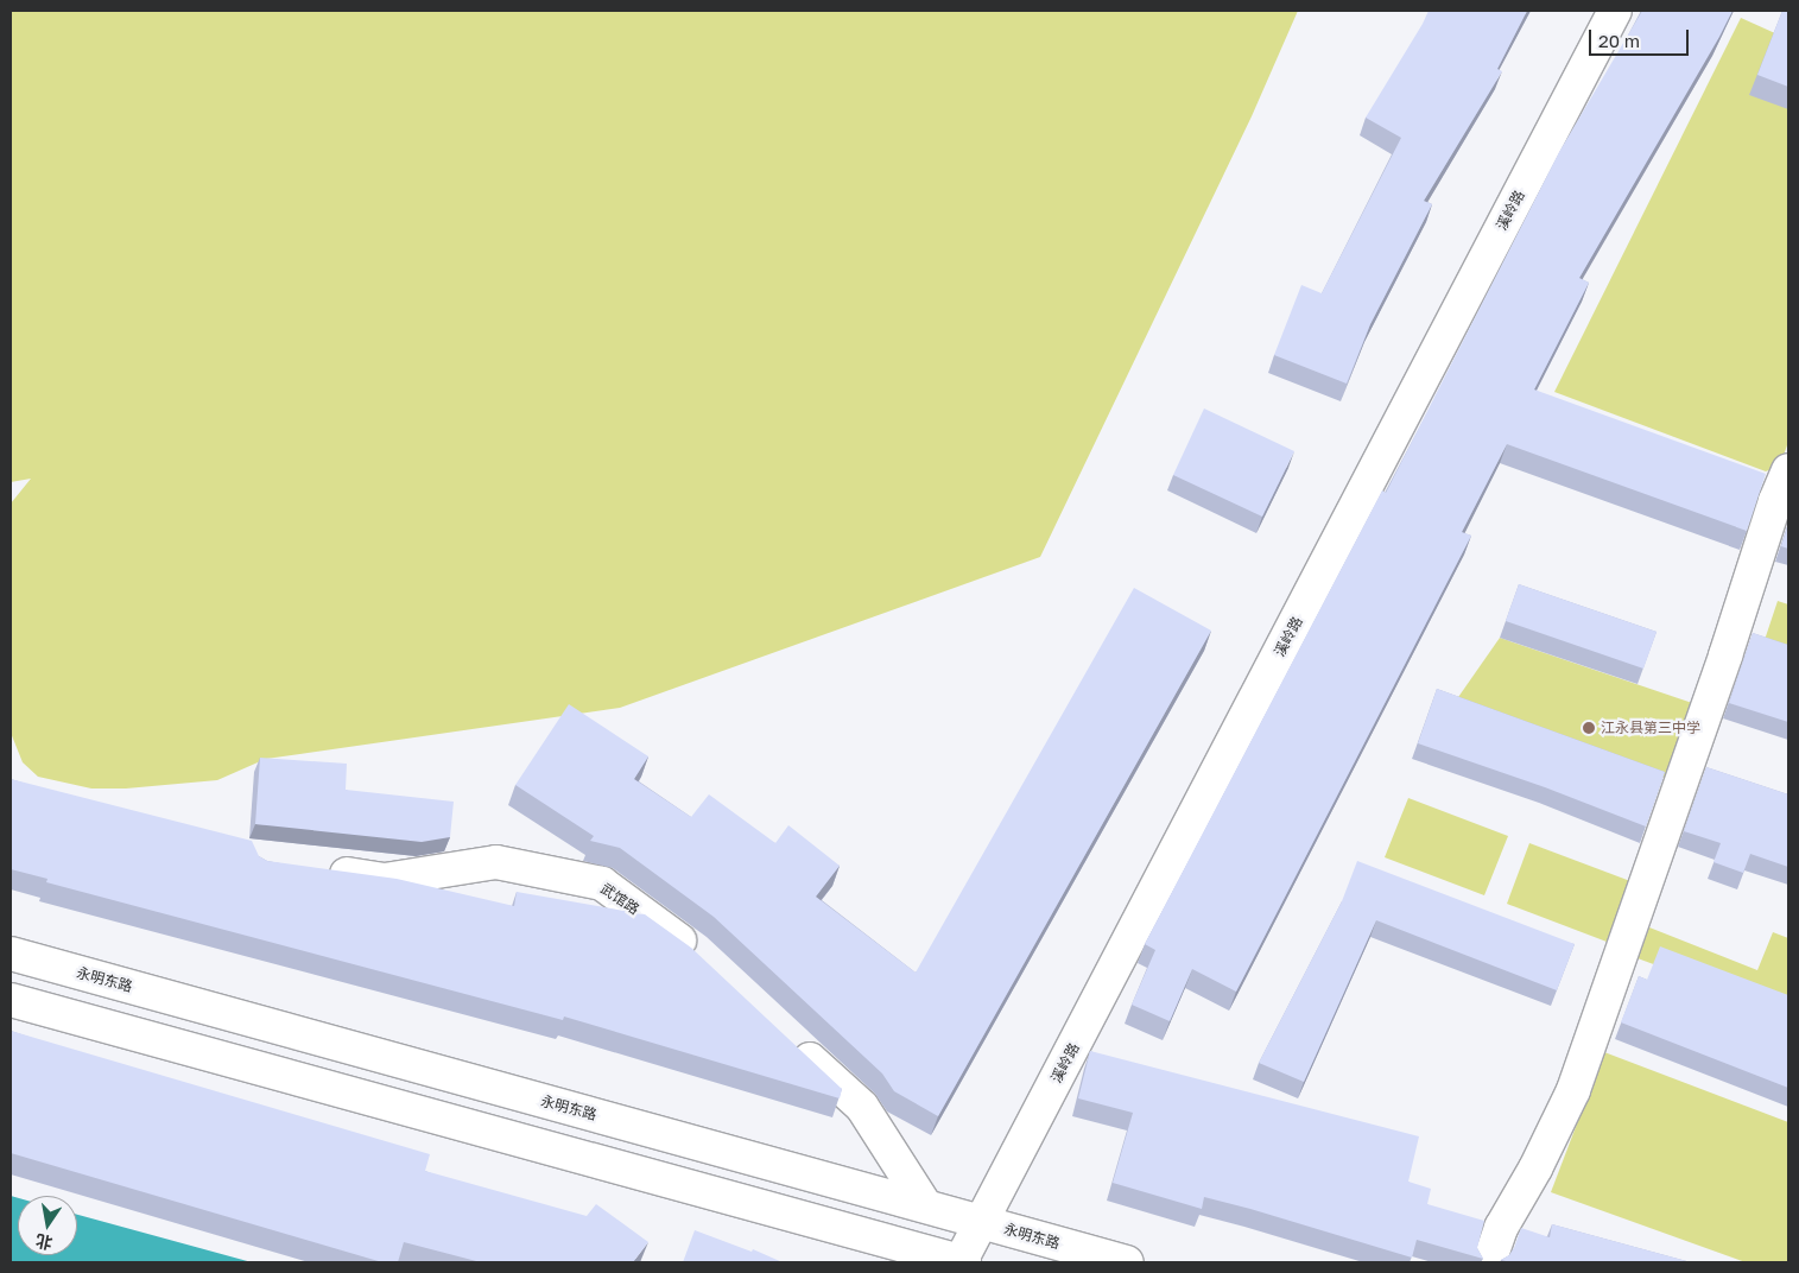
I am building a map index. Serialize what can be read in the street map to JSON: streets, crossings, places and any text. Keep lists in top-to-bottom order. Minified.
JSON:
{"streets":{"street":["溪岭路","武馆路","永明东路"]},"crossings":[["溪岭路","永明东路"]],"places":["江永县第三中学"],"scale_bar":"20 m","north":"bottom"}
